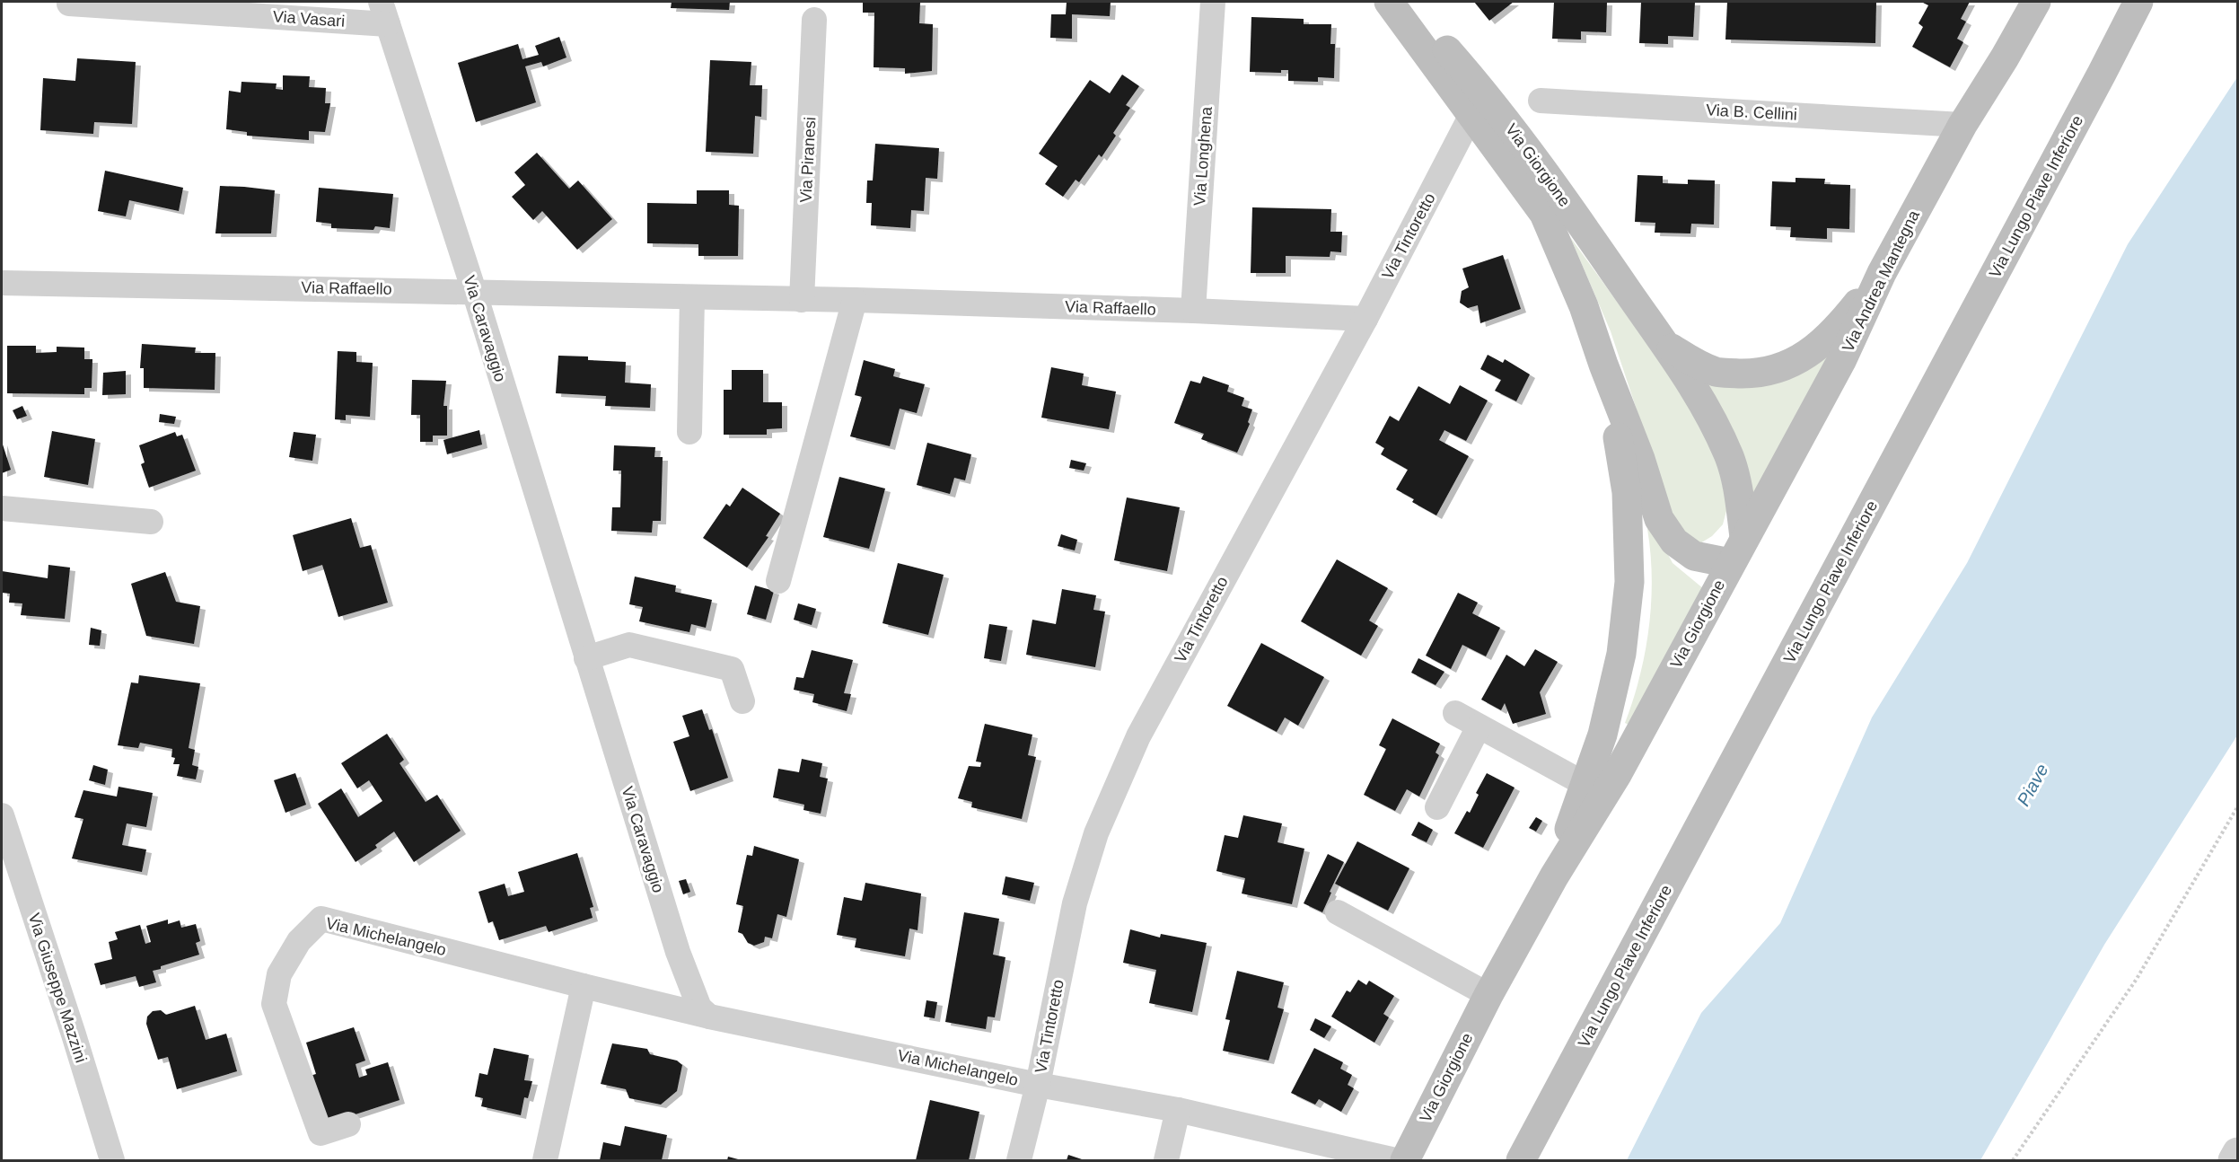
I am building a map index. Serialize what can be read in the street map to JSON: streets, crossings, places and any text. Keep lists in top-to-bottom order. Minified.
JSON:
{"streets":{"main road":["Via Giorgione","Via Lungo Piave Inferiore","Via Andrea Mantegna"],"street":["Via Vasari","Via B. Cellini","Via Longhena","Via Piranesi","Via Tintoretto","Via Raffaello","Via Caravaggio","Via Michelangelo","Via Giuseppe Mazzini"]},"crossings":[["Via Vasari","Via Caravaggio"],["Via B. Cellini","Via Andrea Mantegna"],["Via Longhena","Via Raffaello"],["Via Piranesi","Via Raffaello"],["Via Giorgione","Via Tintoretto"],["Via Giorgione","Via Andrea Mantegna"],["Via Tintoretto","Via Raffaello"],["Via Tintoretto","Via Michelangelo"],["Via Raffaello","Via Caravaggio"],["Via Caravaggio","Via Michelangelo"]],"water":["Piave"]}
